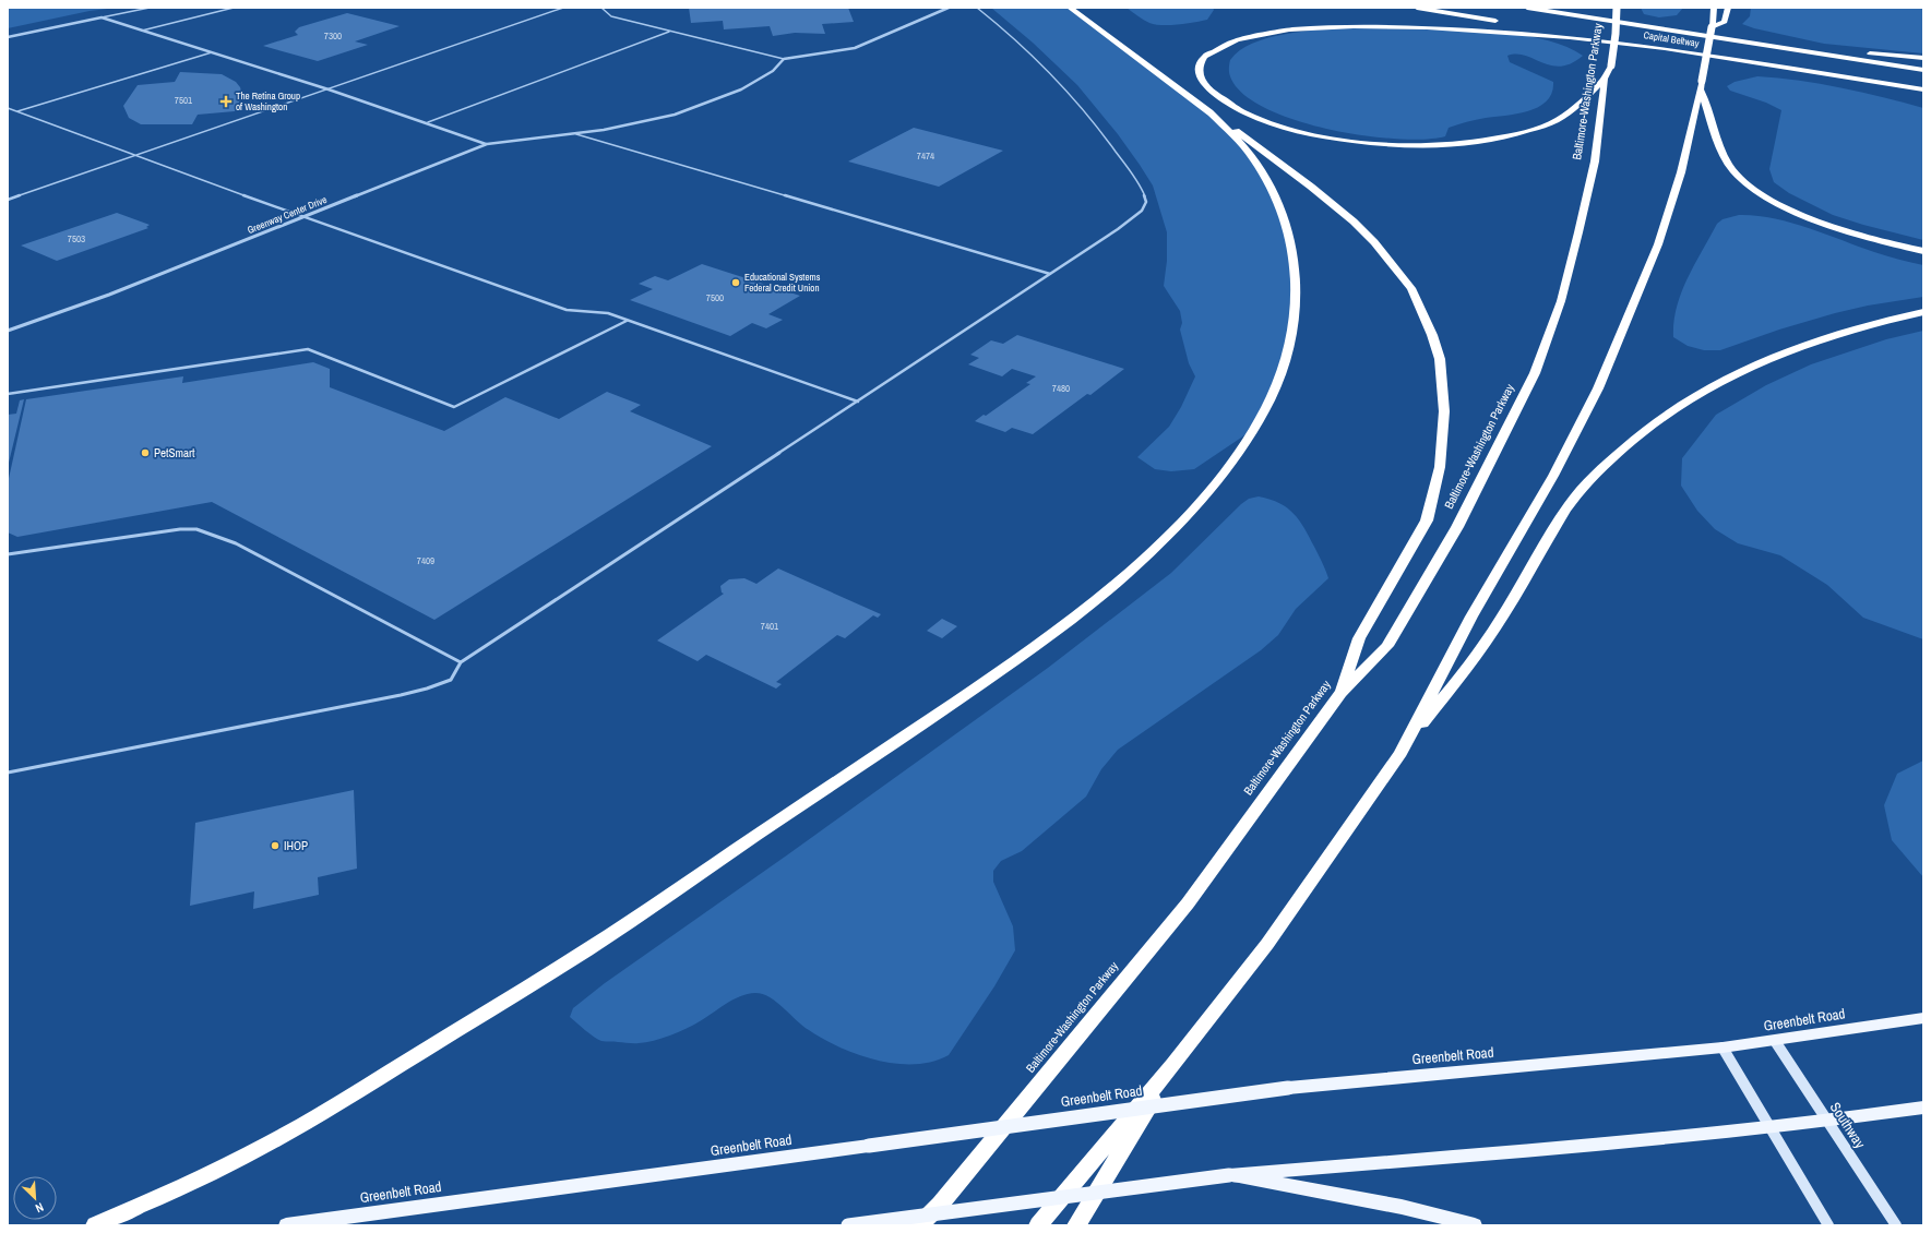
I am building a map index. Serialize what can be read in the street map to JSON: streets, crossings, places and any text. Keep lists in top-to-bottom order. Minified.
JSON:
{"streets":{"highway":["Capital Beltway","Baltimore-Washington Parkway"],"main road":["Greenbelt Road"],"street":["Greenway Center Drive","Southway"]},"crossings":[["Greenbelt Road","Southway"]],"places":{"health":["The Retina Group of Washington"],"other":["Educational Systems Federal Credit Union","PetSmart","IHOP"]},"house_numbers":["7300","7501","7474","7503","7500","7480","7409","7401"],"north":"bottom right"}
